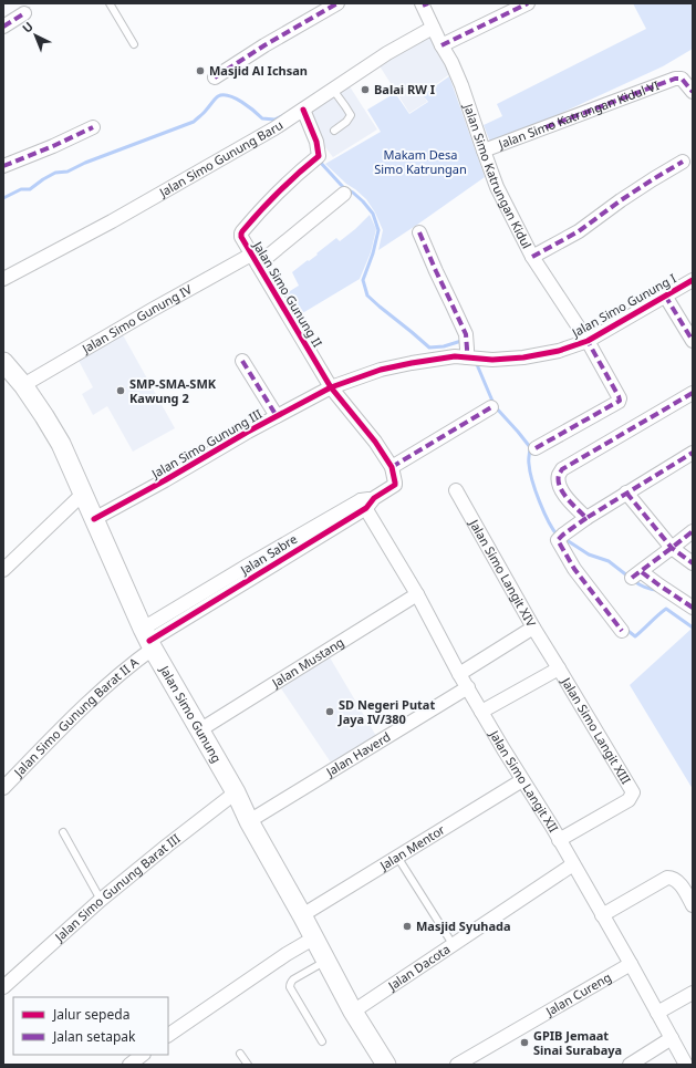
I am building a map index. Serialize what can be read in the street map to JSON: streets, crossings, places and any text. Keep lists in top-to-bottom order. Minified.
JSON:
{"streets":{"main road":["Jalan Simo Gunung"],"street":["Jalan Simo Katrungan Kidul VI","Jalan Simo Gunung Baru","Jalan Simo Katrungan Kidul","Jalan Simo Gunung II","Jalan Simo Gunung I","Jalan Simo Gunung IV","Jalan Simo Gunung III","Jalan Sabre","Jalan Simo Langit XIV","Jalan Mustang","Jalan Simo Gunung Barat II A","Jalan Simo Langit XIII","Jalan Haverd","Jalan Simo Langit XII","Jalan Mentor","Jalan Simo Gunung Barat III","Jalan Dacota","Jalan Cureng"]},"crossings":[["Jalan Simo Katrungan Kidul VI","Jalan Simo Katrungan Kidul"],["Jalan Simo Gunung Baru","Jalan Simo Katrungan Kidul"],["Jalan Simo Gunung Baru","Jalan Simo Gunung II"],["Jalan Simo Katrungan Kidul","Jalan Simo Gunung I"],["Jalan Simo Gunung II","Jalan Simo Gunung I"],["Jalan Simo Gunung II","Jalan Simo Gunung IV"],["Jalan Simo Gunung II","Jalan Simo Gunung III"],["Jalan Simo Gunung II","Jalan Sabre"],["Jalan Simo Gunung I","Jalan Simo Gunung III"],["Jalan Simo Gunung IV","Jalan Simo Gunung"],["Jalan Simo Gunung III","Jalan Simo Gunung"],["Jalan Sabre","Jalan Simo Gunung"],["Jalan Sabre","Jalan Simo Gunung Barat II A"],["Jalan Sabre","Jalan Simo Langit XII"],["Jalan Simo Langit XIV","Jalan Simo Langit XII"],["Jalan Mustang","Jalan Simo Gunung"],["Jalan Mustang","Jalan Simo Langit XII"],["Jalan Simo Gunung","Jalan Simo Gunung Barat II A"],["Jalan Simo Gunung","Jalan Haverd"],["Jalan Simo Gunung","Jalan Mentor"],["Jalan Simo Gunung","Jalan Simo Gunung Barat III"],["Jalan Simo Gunung","Jalan Dacota"],["Jalan Simo Langit XIII","Jalan Simo Langit XII"],["Jalan Haverd","Jalan Simo Langit XII"],["Jalan Simo Langit XII","Jalan Mentor"],["Jalan Simo Langit XII","Jalan Dacota"],["Jalan Simo Langit XII","Jalan Cureng"]],"parks":["Makam Desa Simo Katrungan"],"places":["Masjid Al Ichsan","Balai RW I","SMP-SMA-SMK Kawung 2","SD Negeri Putat Jaya IV/380","Masjid Syuhada","GPIB Jemaat Sinai Surabaya"],"legend":["Jalur sepeda","Jalan setapak"],"north":"top left"}
